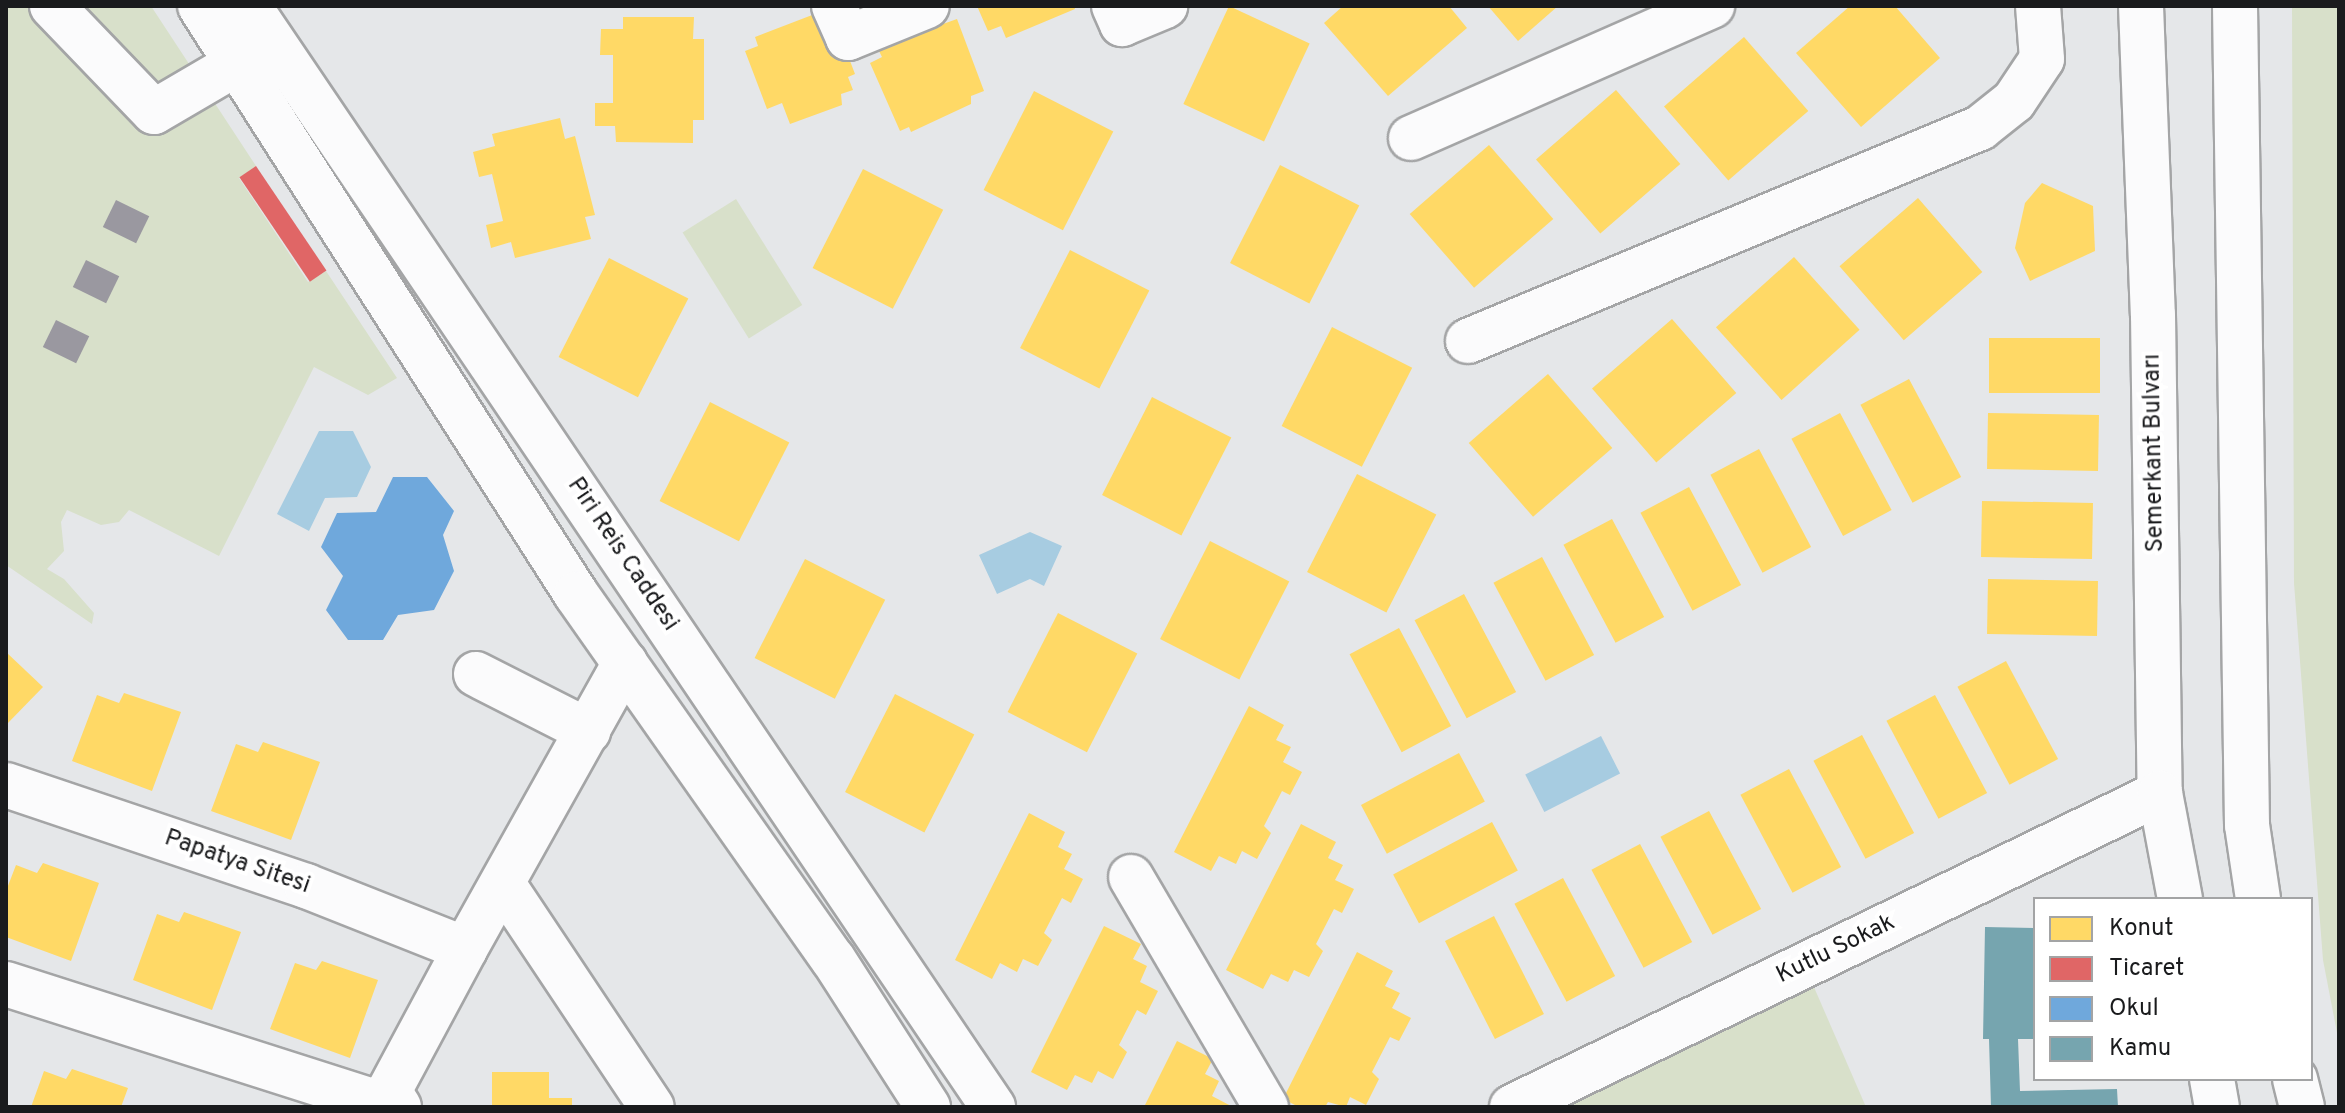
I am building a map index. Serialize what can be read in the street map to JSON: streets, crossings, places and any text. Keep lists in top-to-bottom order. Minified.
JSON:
{"streets":{"street":["Semerkant Bulvarı","Piri Reis Caddesi","Papatya Sitesi","Kutlu Sokak"]},"crossings":[["Semerkant Bulvarı","Kutlu Sokak"]],"legend":["Konut","Ticaret","Okul","Kamu"]}
